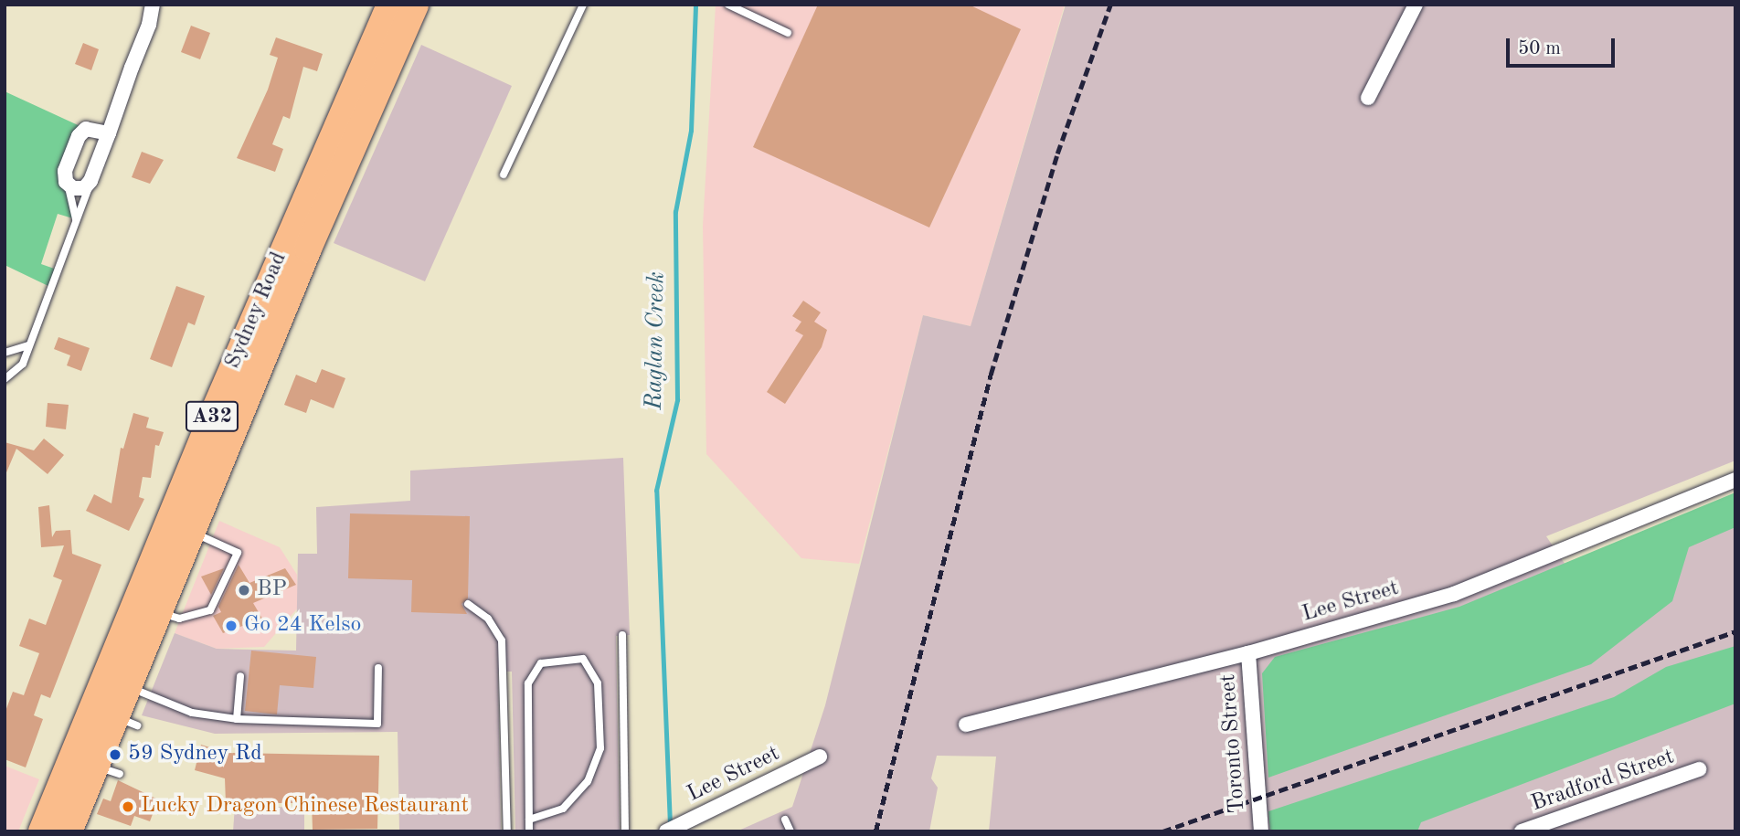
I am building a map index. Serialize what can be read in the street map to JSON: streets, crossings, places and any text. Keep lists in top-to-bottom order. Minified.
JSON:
{"streets":{"highway":["Sydney Road","A32"],"street":["Lee Street","Toronto Street","Bradford Street"]},"crossings":[["Lee Street","Toronto Street"]],"water":["Raglan Creek"],"places":["BP","Go 24 Kelso","59 Sydney Rd","Lucky Dragon Chinese Restaurant"],"scale_bar":"50 m"}
